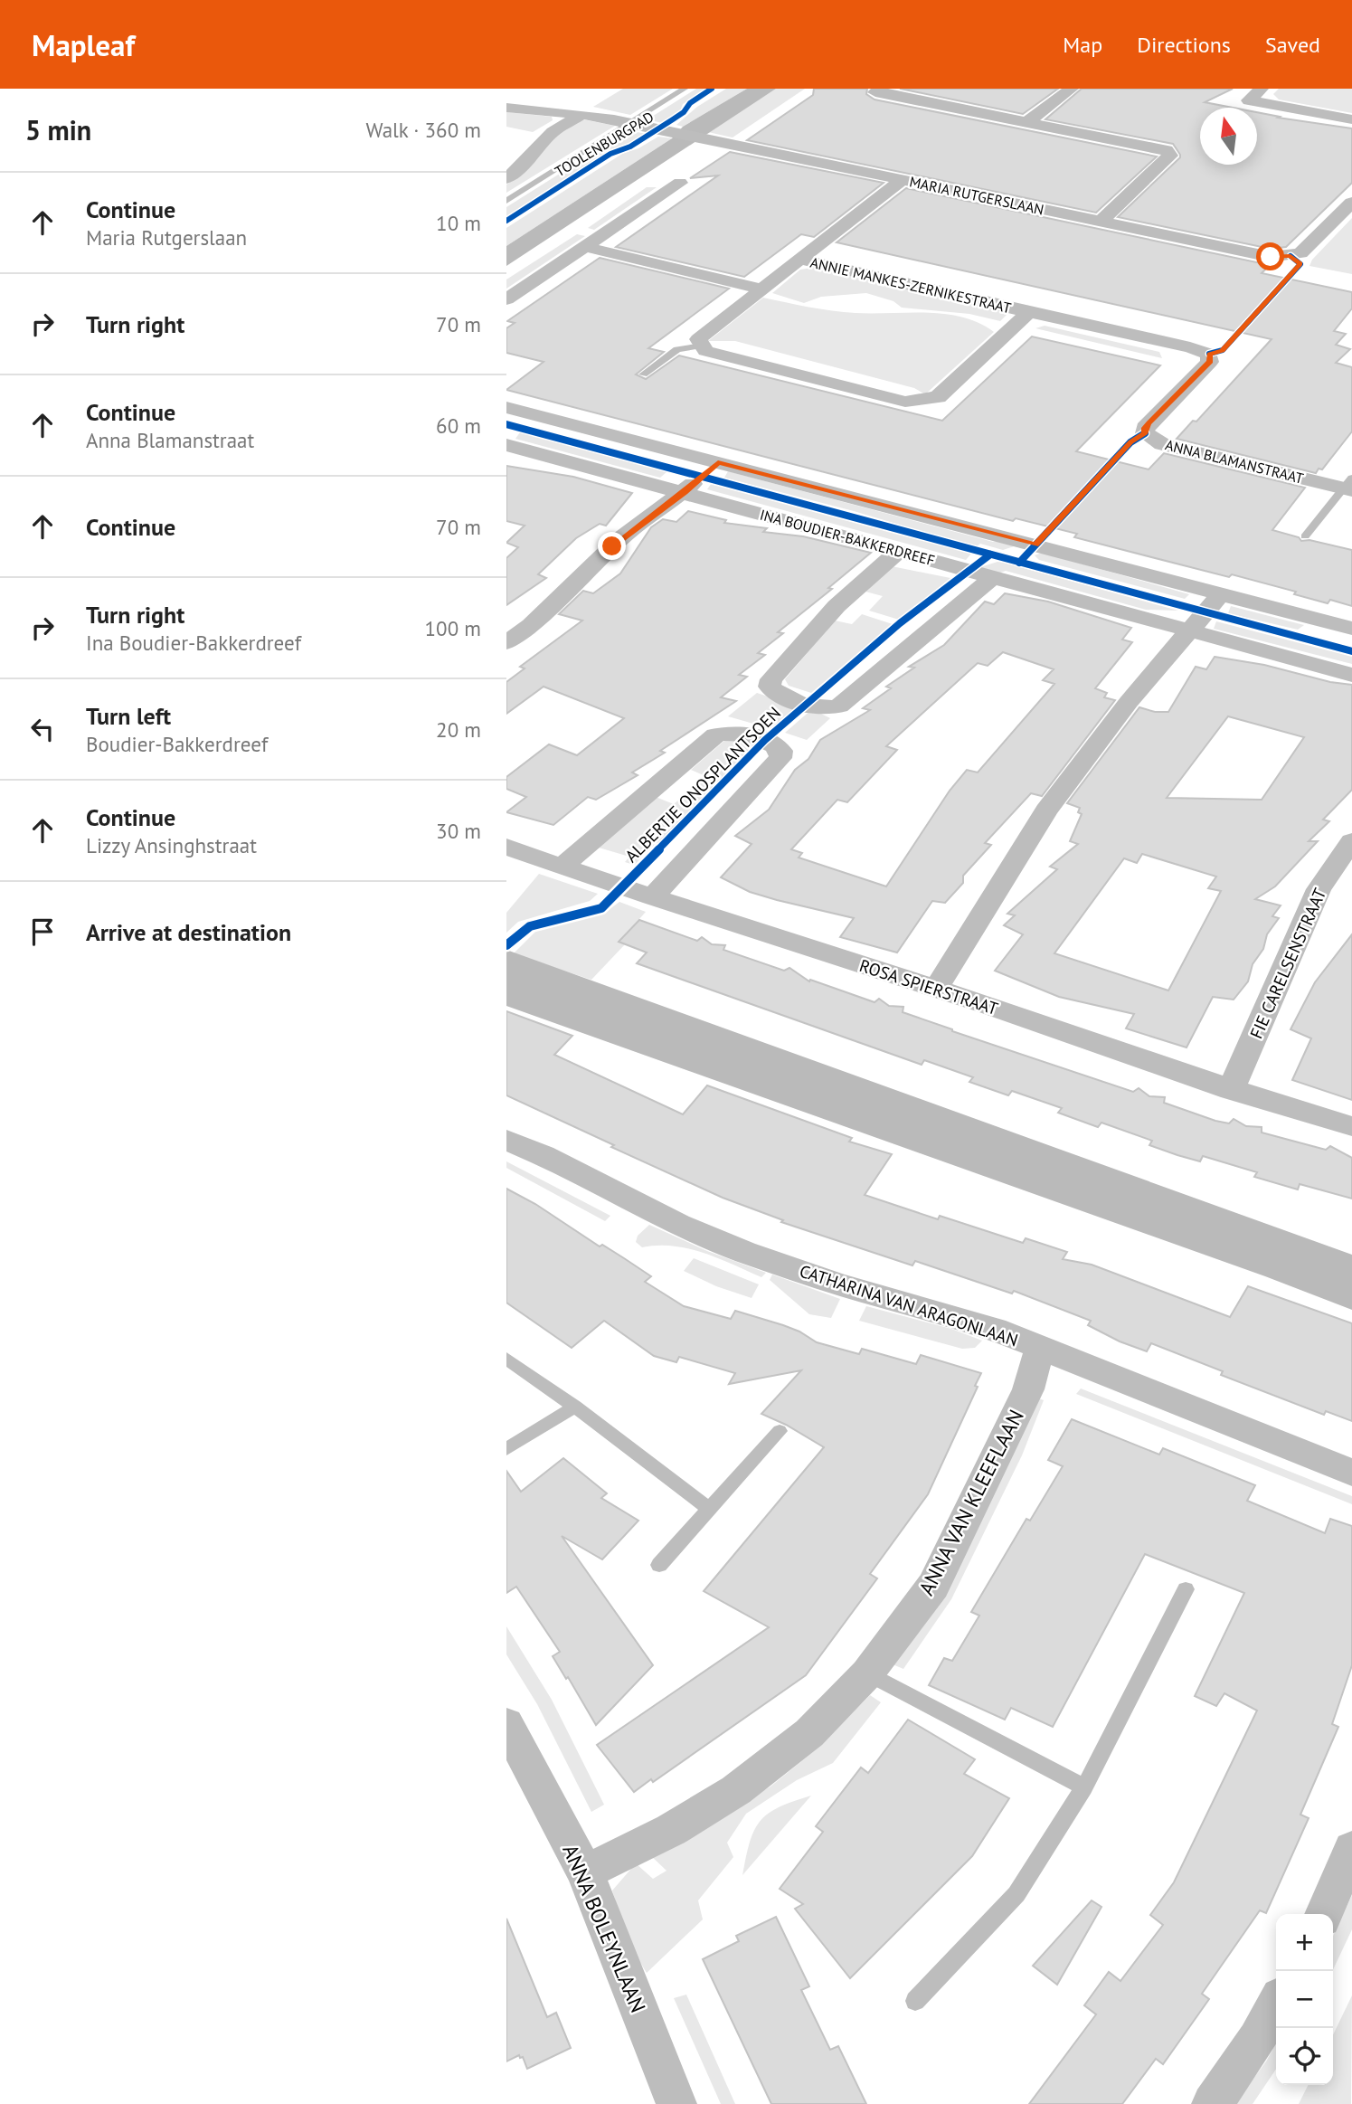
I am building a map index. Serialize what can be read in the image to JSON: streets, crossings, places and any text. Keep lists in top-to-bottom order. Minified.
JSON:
{"streets":{"street":["MARIA RUTGERSLAAN","ANNIE MANKES-ZERNIKESTRAAT","ANNA BLAMANSTRAAT","INA BOUDIER-BAKKERDREEF","ALBERTJE ONOSPLANTSOEN","FIE CARELSENSTRAAT","ROSA SPIERSTRAAT","CATHARINA VAN ARAGONLAAN","ANNA VAN KLEEFLAAN","ANNA BOLEYNLAAN"],"cycle path":["TOOLENBURGPAD"]},"crossings":[["MARIA RUTGERSLAAN","ANNIE MANKES-ZERNIKESTRAAT"],["ANNIE MANKES-ZERNIKESTRAAT","ANNA BLAMANSTRAAT"],["INA BOUDIER-BAKKERDREEF","ALBERTJE ONOSPLANTSOEN"],["ALBERTJE ONOSPLANTSOEN","ROSA SPIERSTRAAT"],["FIE CARELSENSTRAAT","ROSA SPIERSTRAAT"],["CATHARINA VAN ARAGONLAAN","ANNA VAN KLEEFLAAN"],["ANNA VAN KLEEFLAAN","ANNA BOLEYNLAAN"]],"north":"top","page":{"header":"Mapleaf","nav":["Map","Directions","Saved"],"heading":["5 min","Walk · 360 m"],"list":[["Continue","Maria Rutgerslaan","10 m"],["Turn right","70 m"],["Continue","Anna Blamanstraat","60 m"],["Continue","70 m"],["Turn right","Ina Boudier-Bakkerdreef","100 m"],["Turn left","Boudier-Bakkerdreef","20 m"],["Continue","Lizzy Ansinghstraat","30 m"],"Arrive at destination"],"map_buttons":["+","−"]}}
